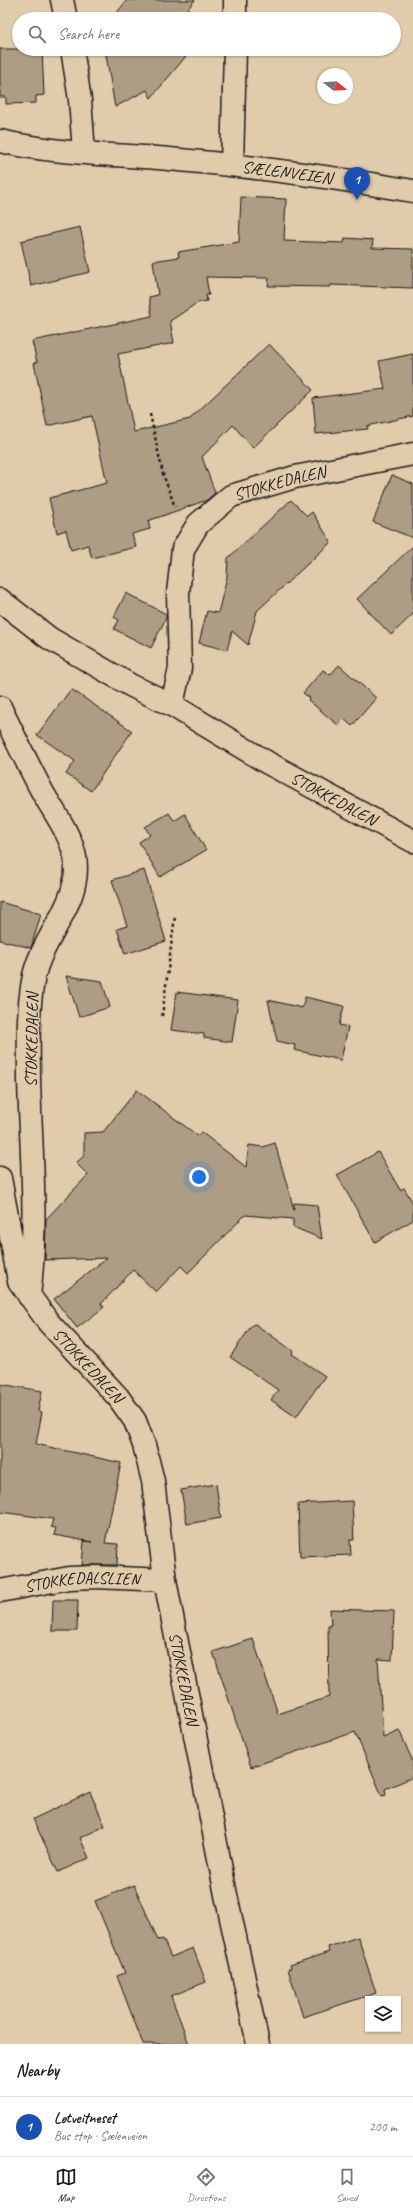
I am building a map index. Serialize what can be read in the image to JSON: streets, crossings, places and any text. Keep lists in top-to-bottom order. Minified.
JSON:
{"streets":{"street":["SÆLENVEIEN","STOKKEDALEN","STOKKEDALSLIEN"]},"crossings":[["STOKKEDALEN","STOKKEDALSLIEN"]],"north":"right","page":{"search":"Search here","pins":"1","heading":"Nearby","list":[{"mark":"1","name":"Løtveitneset","note":"Bus stop · Sælenveien","value":"200 m"}],"nav":["Map","Directions","Saved"]}}
